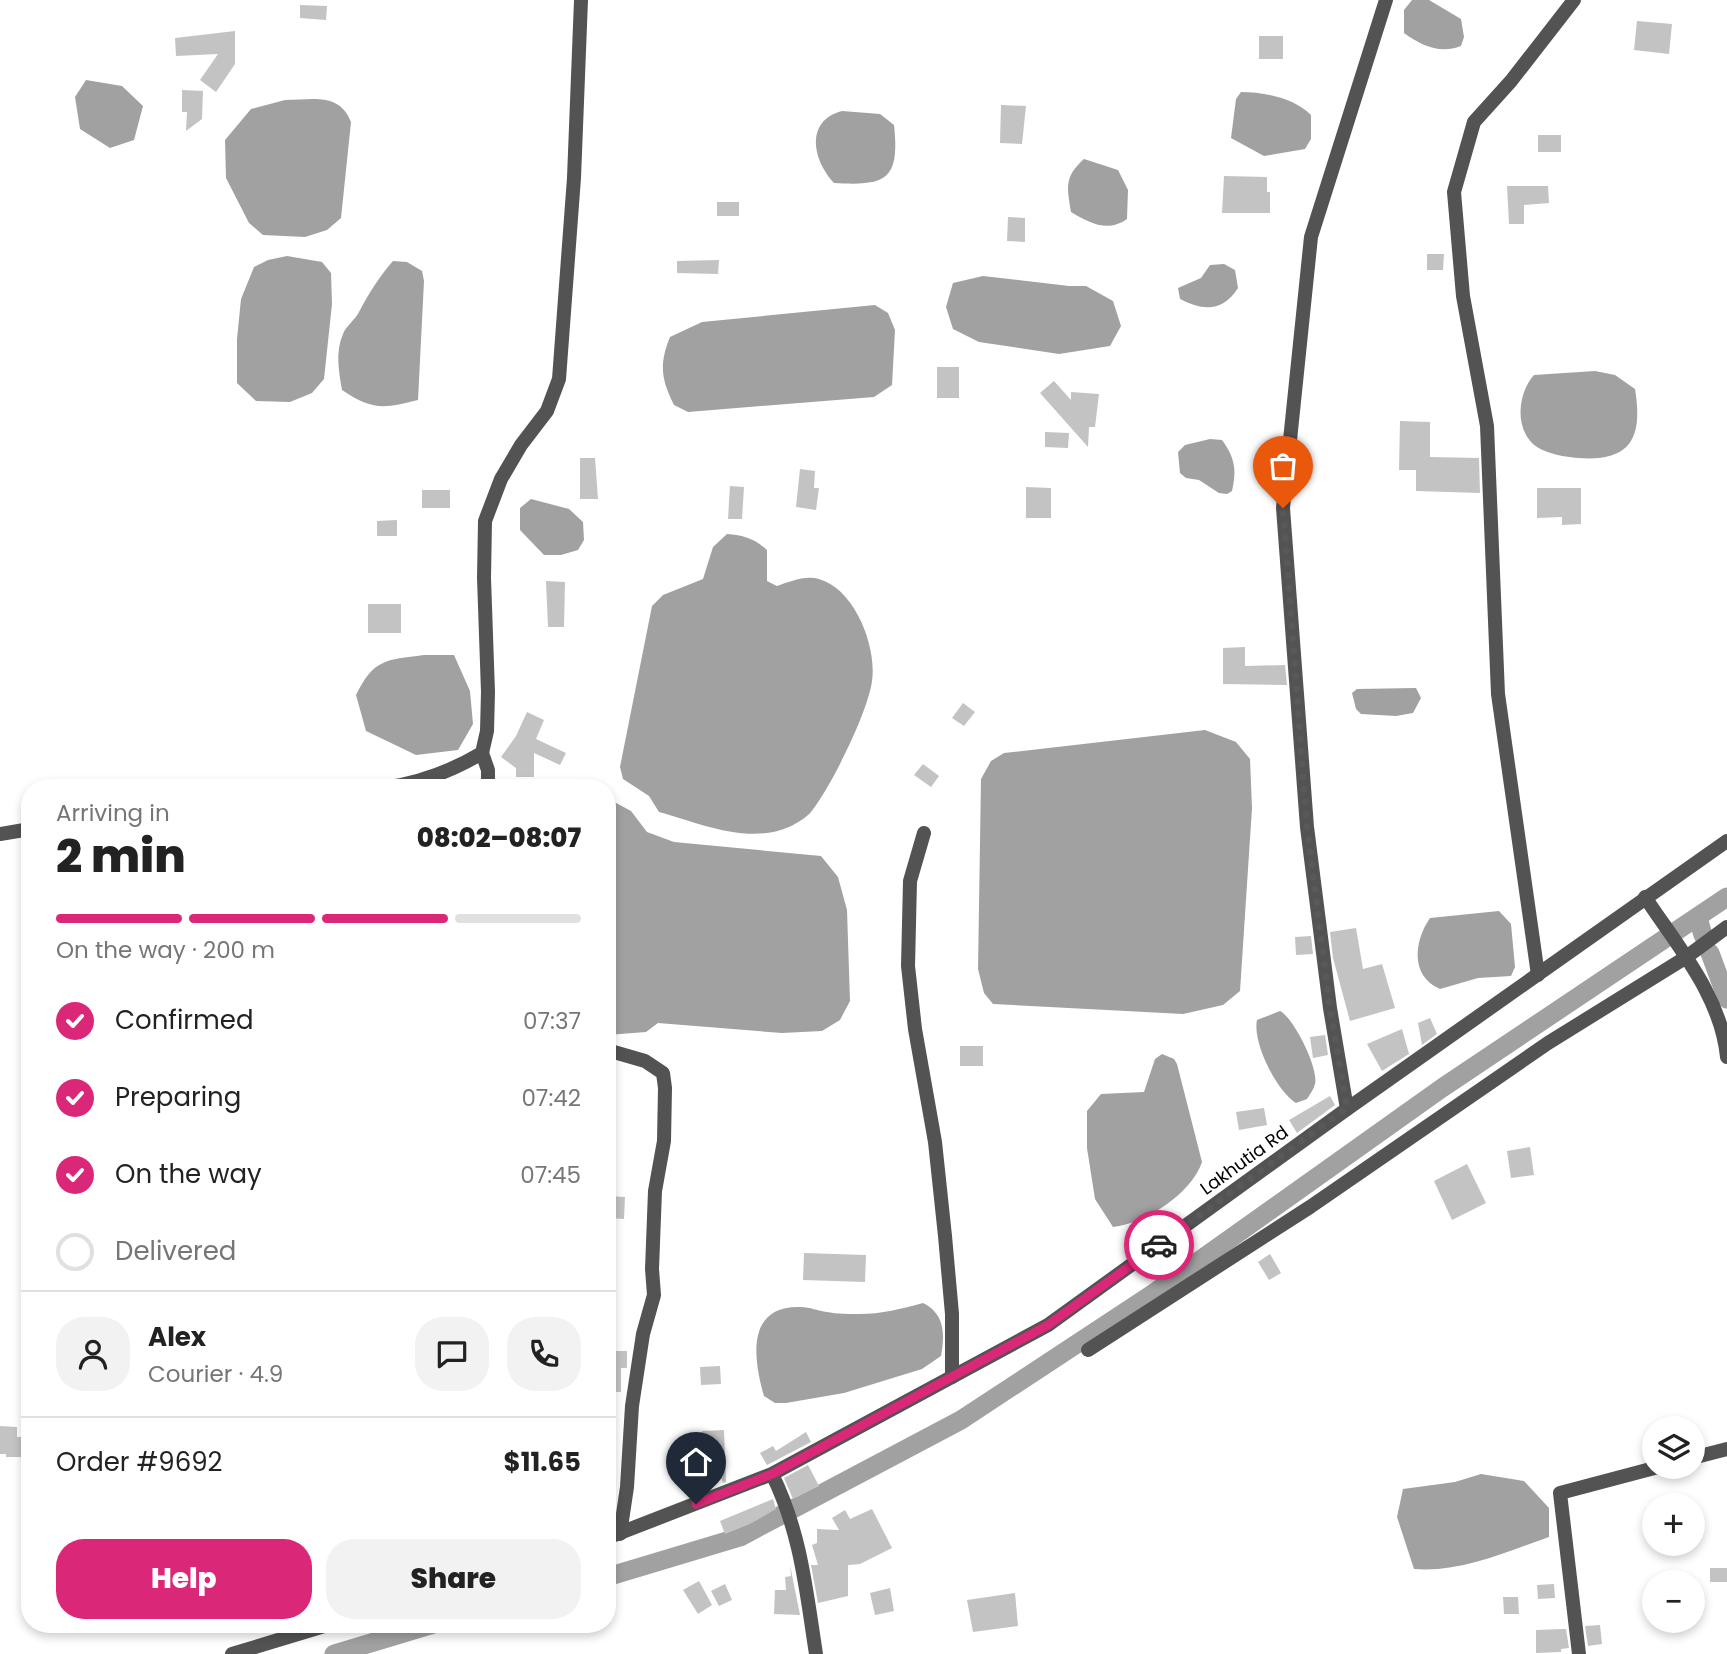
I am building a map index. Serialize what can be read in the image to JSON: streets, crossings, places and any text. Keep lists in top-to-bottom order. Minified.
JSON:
{"streets":{"street":["Lakhutia Rd"]},"page":{"heading":["2 min","Arriving in","08:02–08:07"],"panel":["Alex","Courier · 4.9","Order #9692","$11.65"],"bar":"On the way · 200 m","list":[["Confirmed","07:37"],["Preparing","07:42"],["On the way","07:45"],"Delivered"],"map_buttons":["+","−"],"buttons":["Help","Share"]}}
